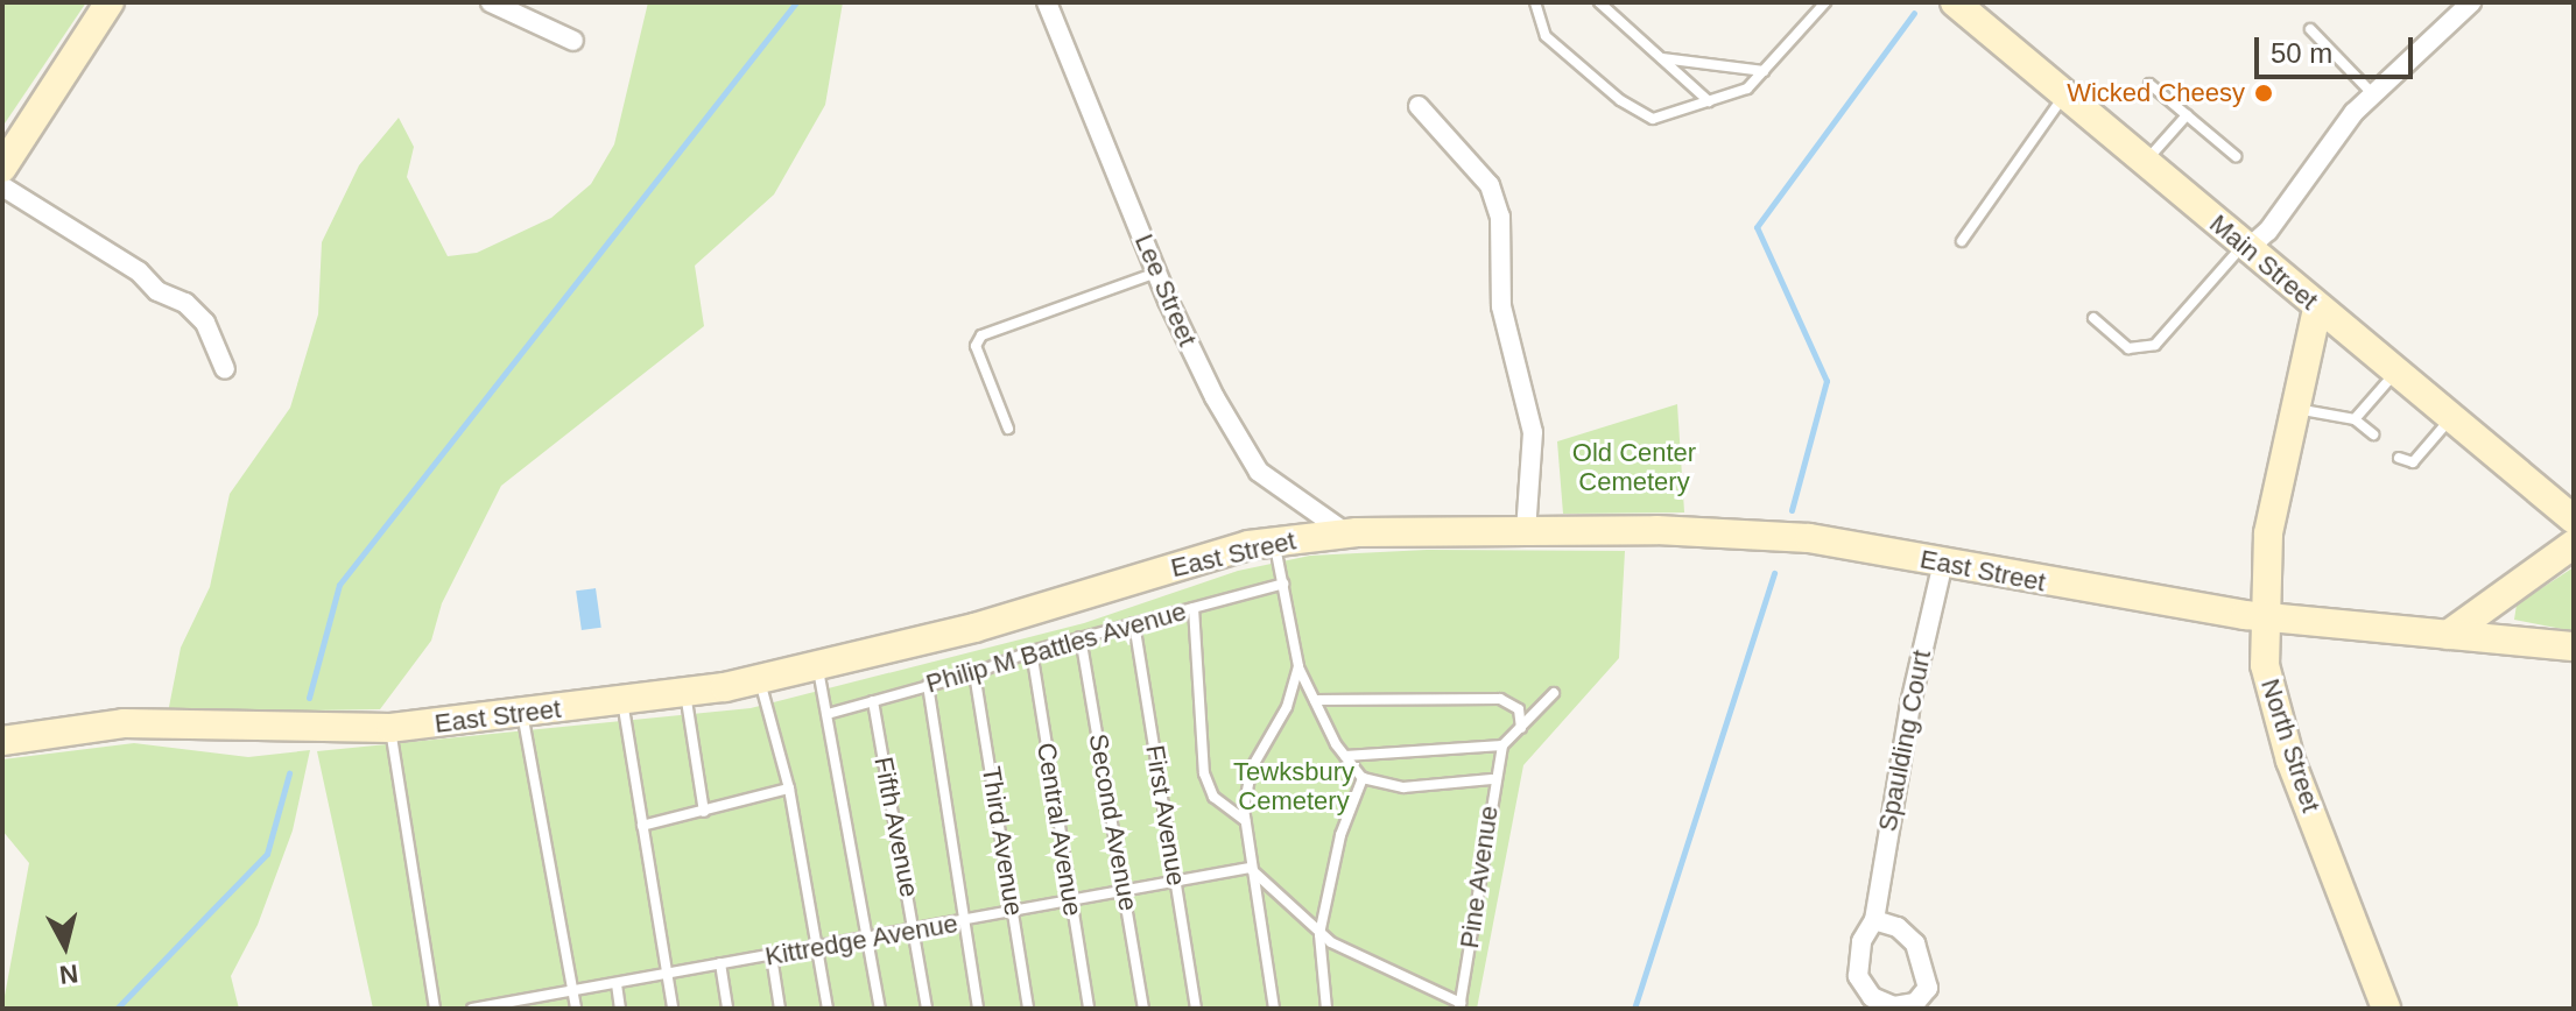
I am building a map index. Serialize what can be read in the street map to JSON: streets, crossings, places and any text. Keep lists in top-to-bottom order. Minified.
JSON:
{"streets":{"main road":["Main Street","East Street","North Street"],"street":["Lee Street","Spaulding Court"],"lane":["Philip M Battles Avenue","First Avenue","Second Avenue","Fifth Avenue","Central Avenue","Third Avenue","Pine Avenue","Kittredge Avenue"]},"crossings":[["Main Street","North Street"],["Lee Street","East Street"],["East Street","Spaulding Court"],["East Street","North Street"],["Philip M Battles Avenue","First Avenue"],["Philip M Battles Avenue","Second Avenue"],["Philip M Battles Avenue","Fifth Avenue"],["Philip M Battles Avenue","Central Avenue"],["Philip M Battles Avenue","Third Avenue"],["First Avenue","Kittredge Avenue"],["Second Avenue","Kittredge Avenue"],["Fifth Avenue","Kittredge Avenue"],["Central Avenue","Kittredge Avenue"],["Third Avenue","Kittredge Avenue"]],"parks":["Old Center Cemetery","Tewksbury Cemetery"],"places":["Wicked Cheesy"],"scale_bar":"50 m","north":"bottom"}
